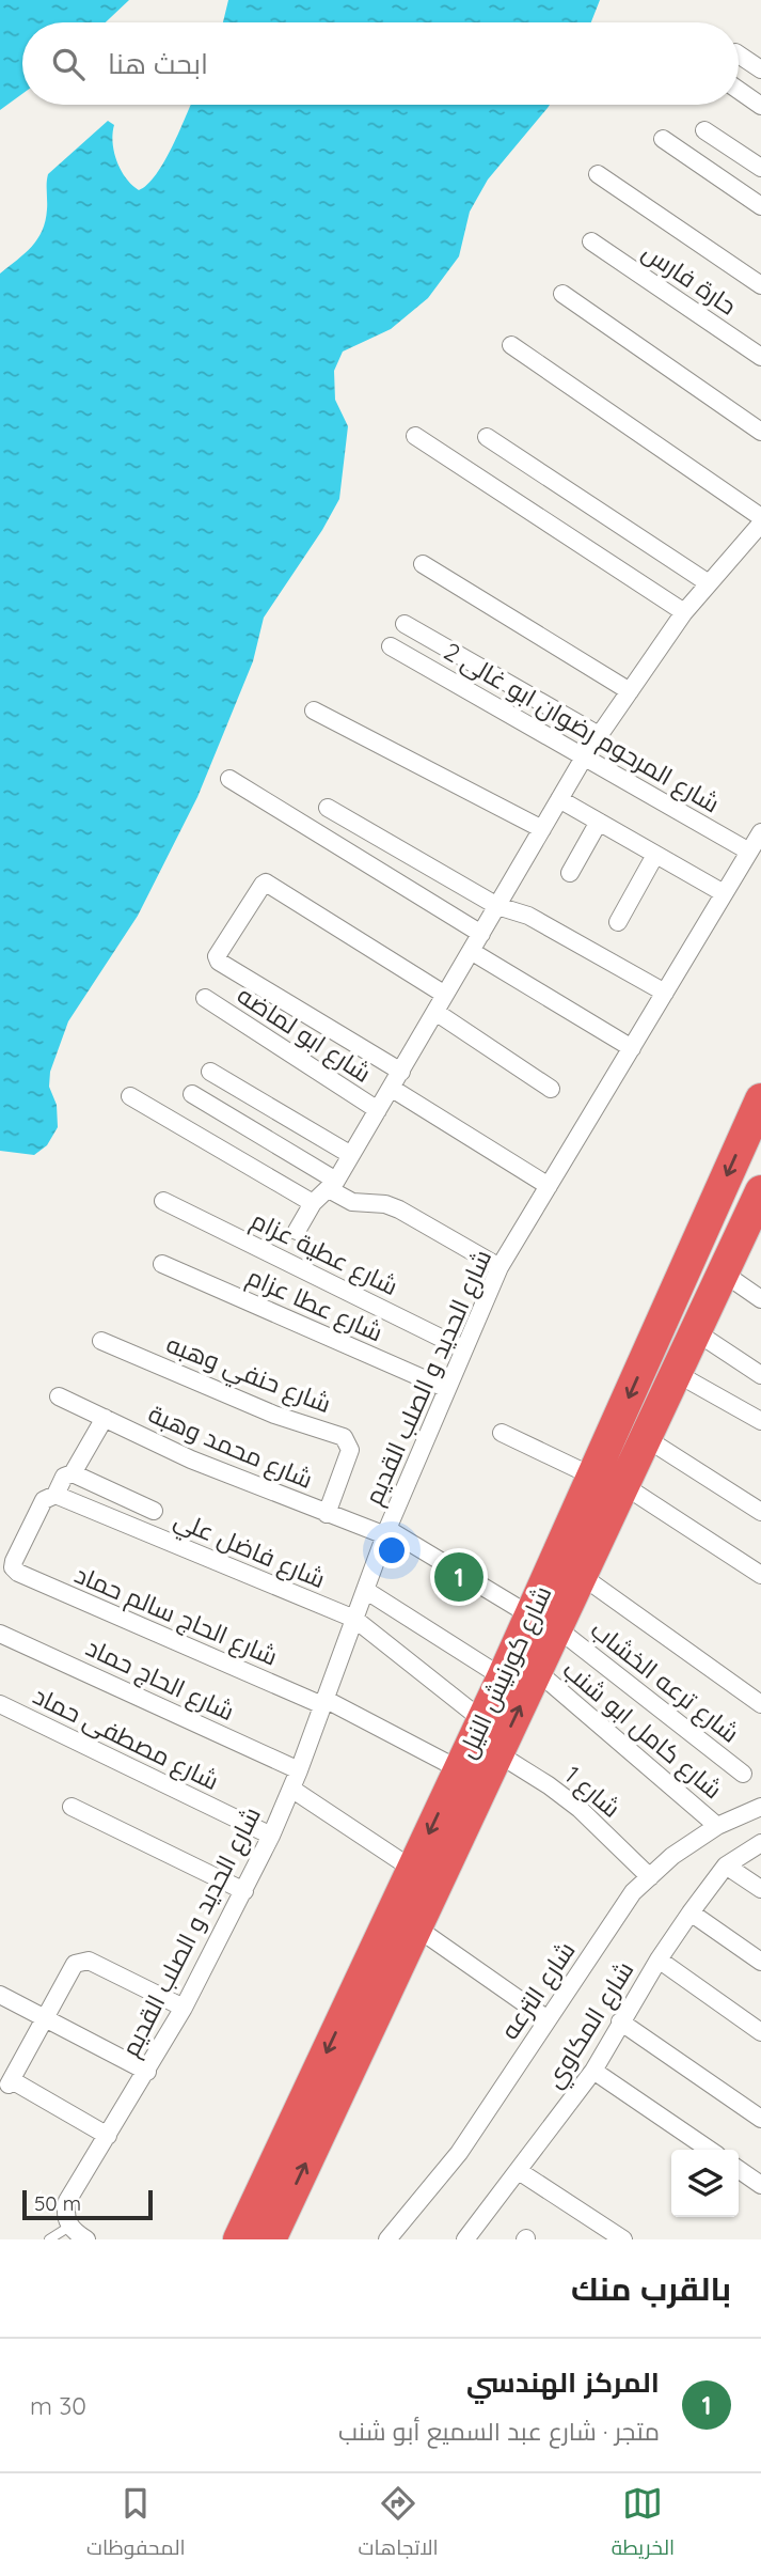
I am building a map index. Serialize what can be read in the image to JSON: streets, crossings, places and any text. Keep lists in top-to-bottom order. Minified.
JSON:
{"streets":{"highway":["شارع كورنيش النيل"],"street":["حارة فارس","شارع المرحوم رضوان ابو غالى 2","شارع ابو لماضه","شارع عطية عزام","شارع عطا عزام","شارع حنفي وهبه","شارع الحديد و الصلب القديم","شارع محمد وهبة","شارع فاضل علي","شارع الحاج سالم حماد","شارع الحاج حماد","شارع ترعه الخشاب","شارع كامل ابو شنب","شارع مصطفى حماد","شارع 1","شارع الترعه","شارع المكاوي"]},"crossings":[["شارع المرحوم رضوان ابو غالى 2","شارع الحديد و الصلب القديم"],["شارع عطية عزام","شارع الحديد و الصلب القديم"],["شارع عطا عزام","شارع الحديد و الصلب القديم"],["شارع حنفي وهبه","شارع محمد وهبة"],["شارع الحديد و الصلب القديم","شارع محمد وهبة"],["شارع الحديد و الصلب القديم","شارع فاضل علي"],["شارع الحديد و الصلب القديم","شارع الحاج سالم حماد"],["شارع الحديد و الصلب القديم","شارع الحاج حماد"],["شارع الحديد و الصلب القديم","شارع مصطفى حماد"],["شارع محمد وهبة","شارع كورنيش النيل"],["شارع محمد وهبة","شارع ترعه الخشاب"],["شارع فاضل علي","شارع الحاج سالم حماد"],["شارع فاضل علي","شارع كورنيش النيل"],["شارع الحاج سالم حماد","شارع كورنيش النيل"],["شارع كورنيش النيل","شارع ترعه الخشاب"],["شارع كورنيش النيل","شارع كامل ابو شنب"],["شارع كورنيش النيل","شارع 1"],["شارع كامل ابو شنب","شارع الترعه"],["شارع 1","شارع الترعه"]],"scale_bar":"50 m","page":{"search":"ابحث هنا","pins":"1","scale":"50 m","heading":"بالقرب منك","list":[{"mark":"1","name":"المركز الهندسي","note":"متجر · شارع عبد السميع أبو شنب","value":"30 m"}],"nav":["الخريطة","الاتجاهات","المحفوظات"]}}
